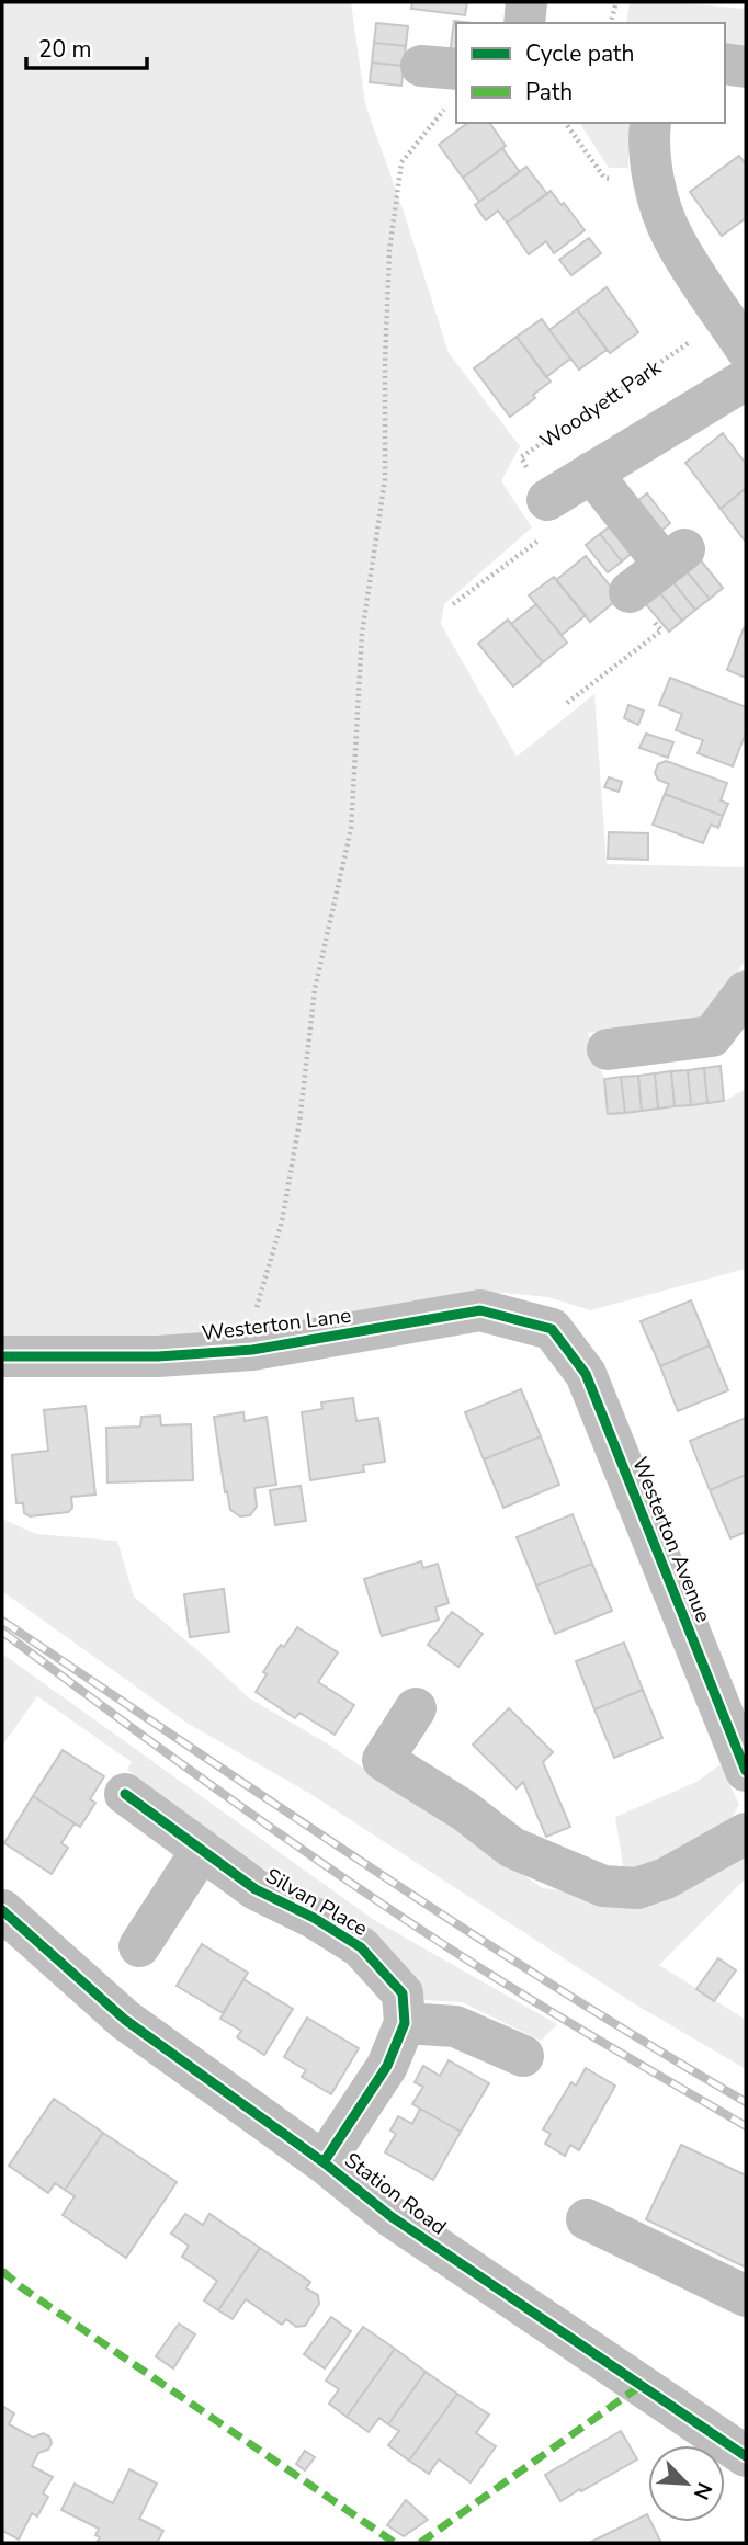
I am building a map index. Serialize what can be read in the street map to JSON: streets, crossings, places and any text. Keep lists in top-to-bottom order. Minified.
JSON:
{"streets":{"street":["Westerton Lane","Westerton Avenue","Silvan Place","Station Road"],"path":["Woodyett Park"]},"crossings":[["Westerton Lane","Westerton Avenue"]],"legend":["Cycle path","Path"],"scale_bar":"20 m","north":"bottom right"}
